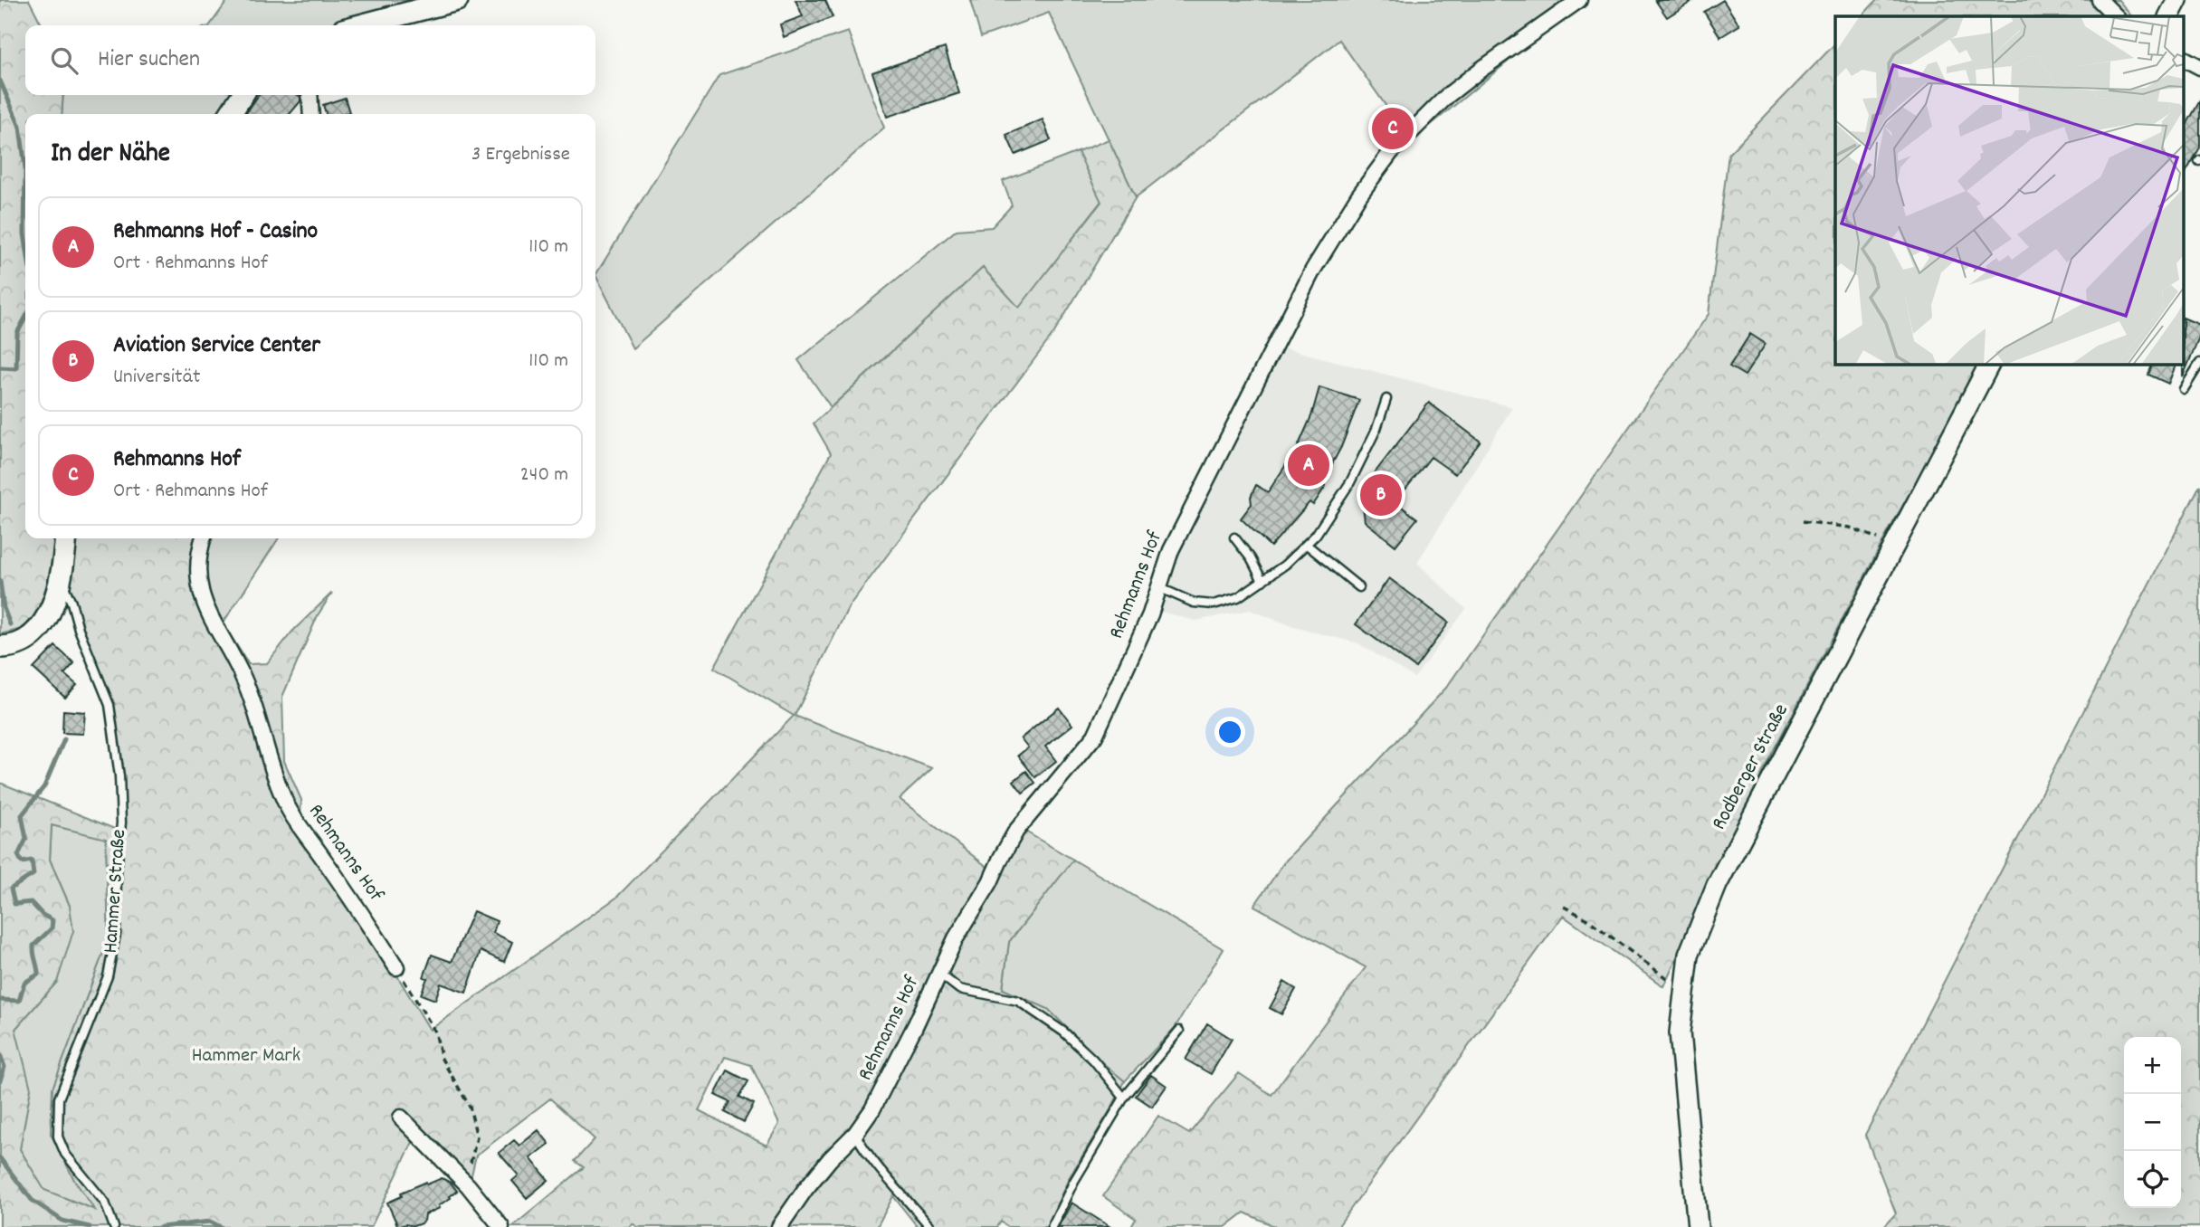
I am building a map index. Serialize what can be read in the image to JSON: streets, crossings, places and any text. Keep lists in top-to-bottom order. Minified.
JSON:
{"streets":{"street":["Rehmanns Hof","Rodberger Straße"],"lane":["Hammer Straße"]},"parks":["Hammer Mark"],"page":{"search":"Hier suchen","pins":["C","A","B"],"heading":["In der Nähe","3 Ergebnisse"],"list":[{"mark":"A","name":"Rehmanns Hof - Casino","note":"Ort · Rehmanns Hof","value":"110 m"},{"mark":"B","name":"Aviation Service Center","note":"Universität","value":"110 m"},{"mark":"C","name":"Rehmanns Hof","note":"Ort · Rehmanns Hof","value":"240 m"}],"map_buttons":["+","−"]}}
